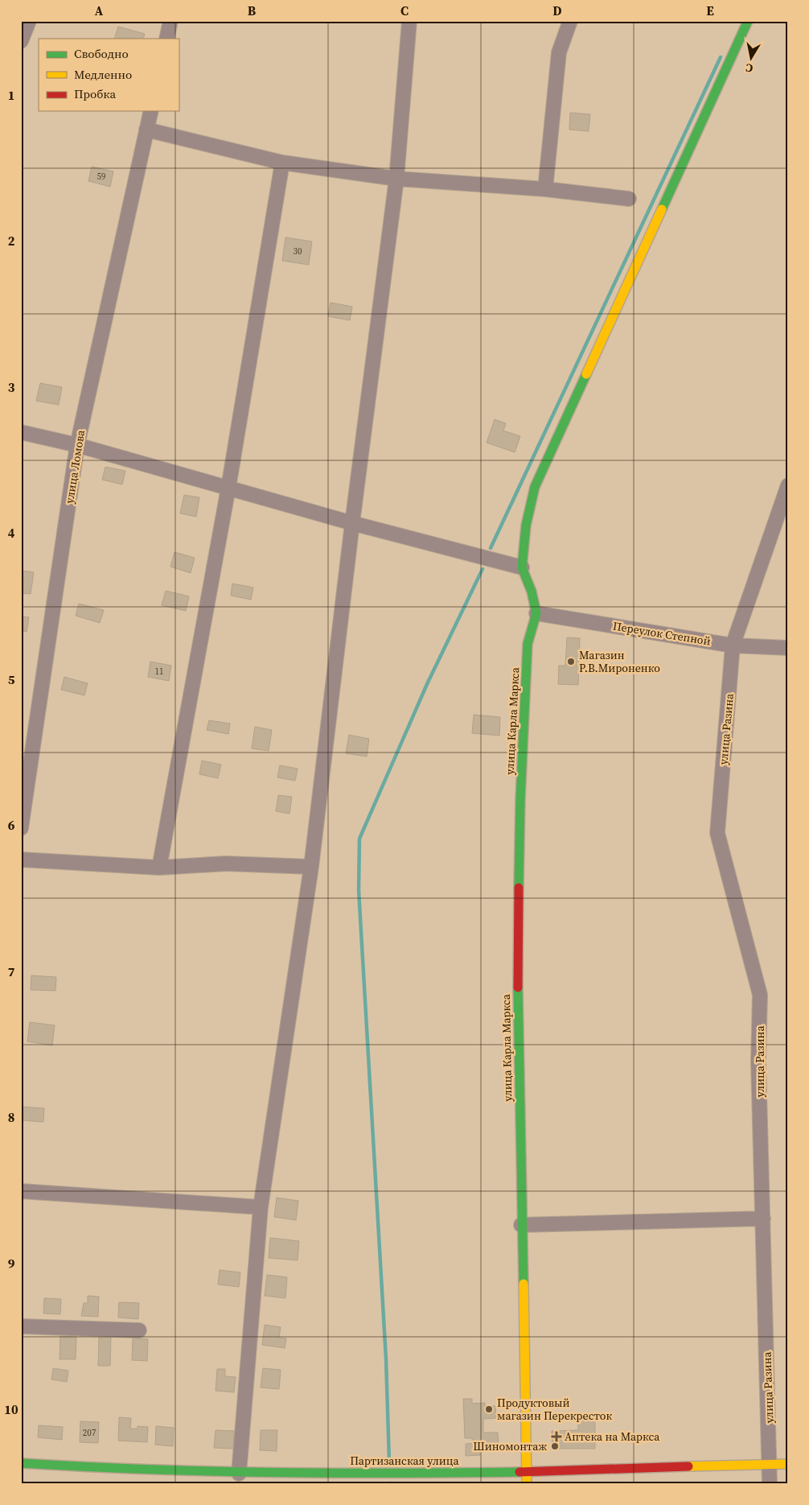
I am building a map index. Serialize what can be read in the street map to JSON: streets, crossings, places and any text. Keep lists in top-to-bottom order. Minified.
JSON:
{"streets":{"street":["улица Ломова","Переулок Степной","улица Карла Маркса","улица Разина","Партизанская улица"]},"crossings":[["Переулок Степной","улица Карла Маркса"],["Переулок Степной","улица Разина"],["улица Карла Маркса","Партизанская улица"],["улица Разина","Партизанская улица"]],"places":{"other":["Магазин Р.В.Мироненко","Продуктовый магазин Перекресток","Шиномонтаж"],"health":["Аптека на Маркса"]},"house_numbers":["59","30","11","207"],"legend":["Свободно","Медленно","Пробка"],"north":"bottom","grid":{"columns":["A","B","C","D","E"],"rows":["1","2","3","4","5","6","7","8","9","10"]}}
